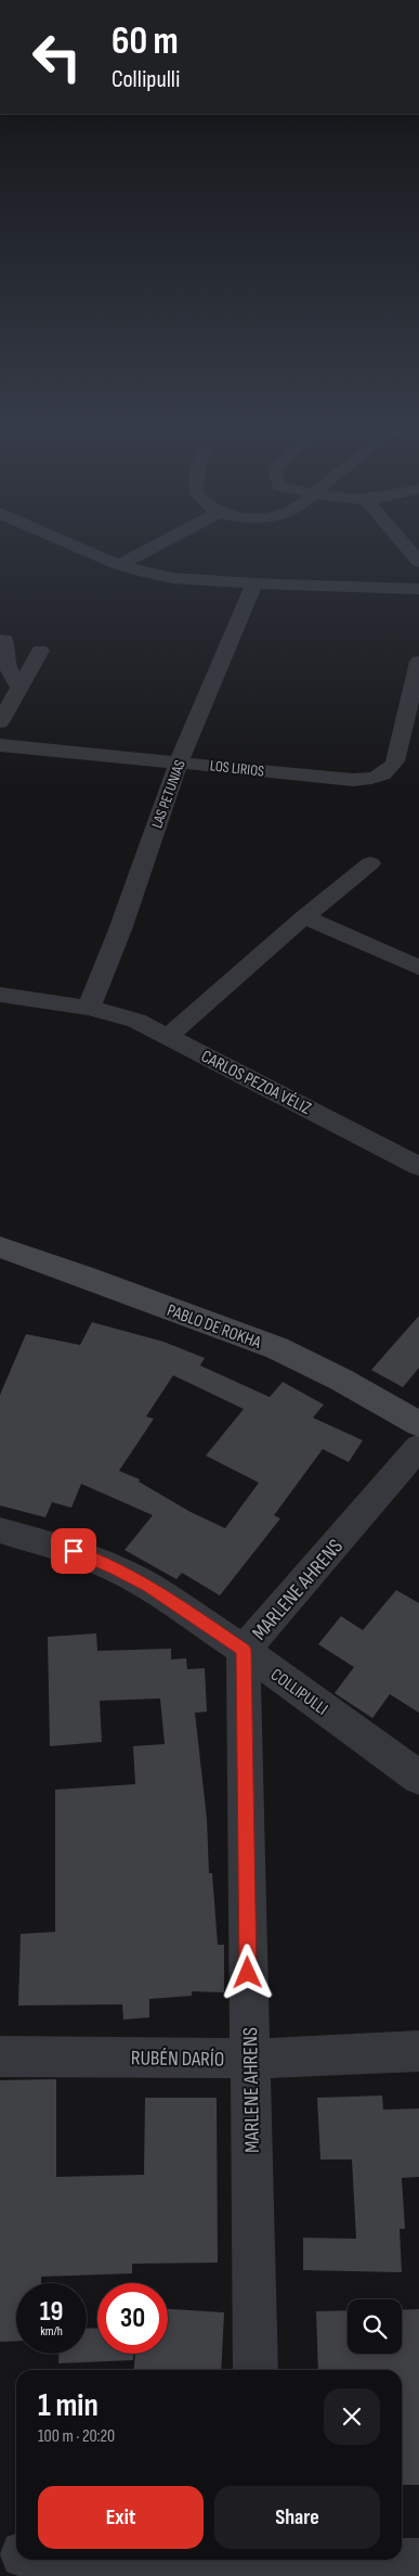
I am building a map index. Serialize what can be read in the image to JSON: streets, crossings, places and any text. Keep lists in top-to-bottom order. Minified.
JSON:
{"streets":{"street":["LOS LIRIOS","LAS PETUNIAS","CARLOS PEZOA VÉLIZ","PABLO DE ROKHA","MARLENE AHRENS","COLLIPULLI","RUBÉN DARÍO"]},"crossings":[["LOS LIRIOS","LAS PETUNIAS"],["LAS PETUNIAS","CARLOS PEZOA VÉLIZ"],["MARLENE AHRENS","COLLIPULLI"],["MARLENE AHRENS","RUBÉN DARÍO"]],"page":{"turn":["60 m","Collipulli"],"speed":"19 km/h","limit":"30","heading":["1 min","100 m · 20:20"],"buttons":["Exit","Share"]}}
